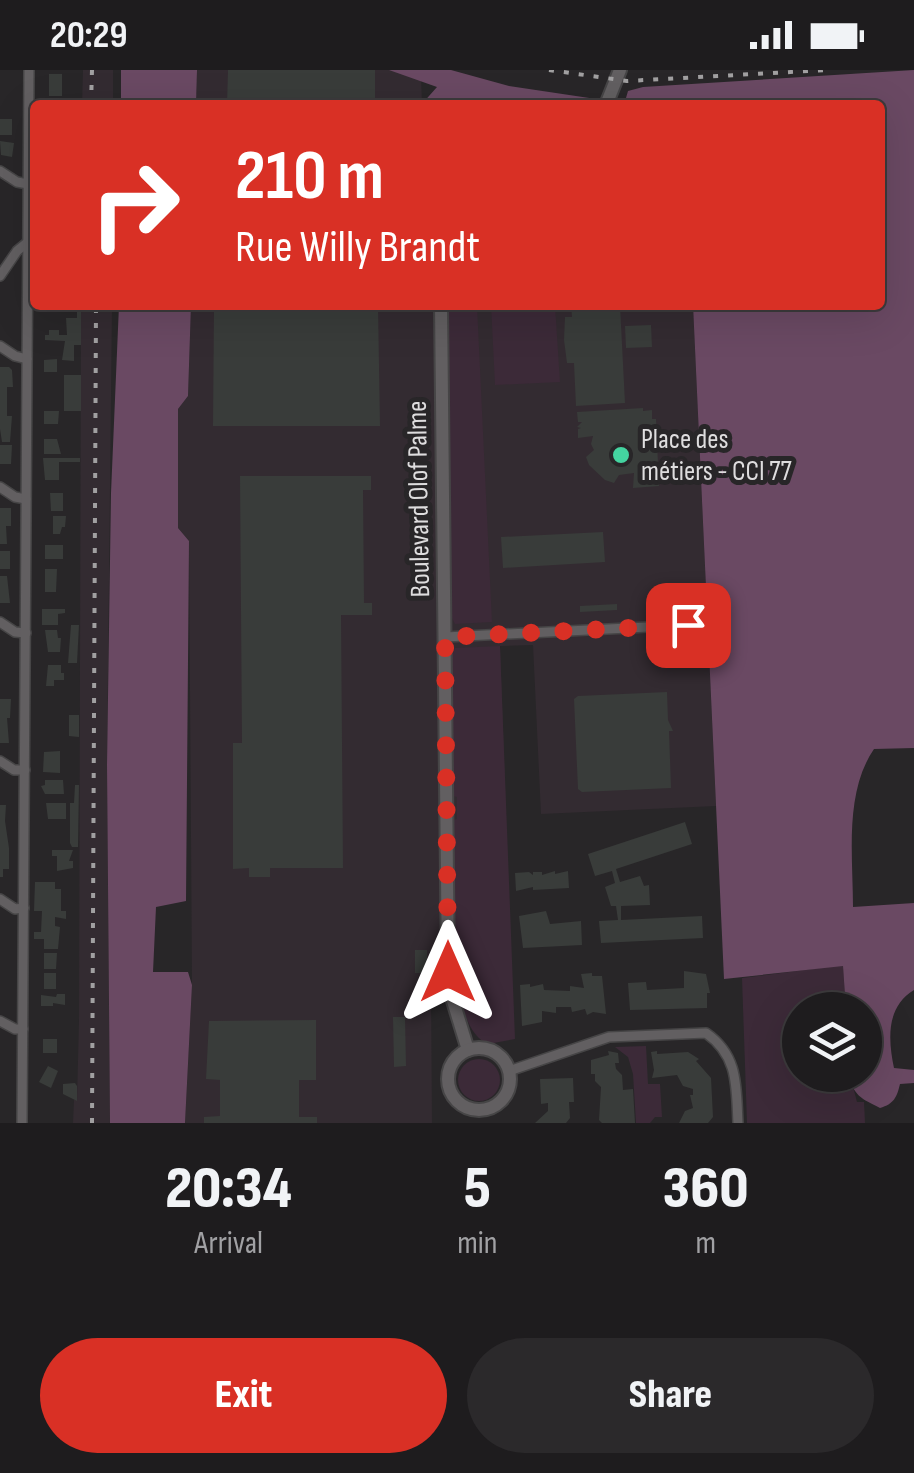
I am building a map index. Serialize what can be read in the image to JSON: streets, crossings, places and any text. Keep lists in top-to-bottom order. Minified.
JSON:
{"streets":{"street":["Boulevard Olof Palme"]},"places":["Place des métiers - CCI 77"],"page":{"status":"20:29","turn":["210 m","Rue Willy Brandt"],"eta":["20:34","Arrival","5","min","360","m"],"buttons":["Exit","Share"]}}
